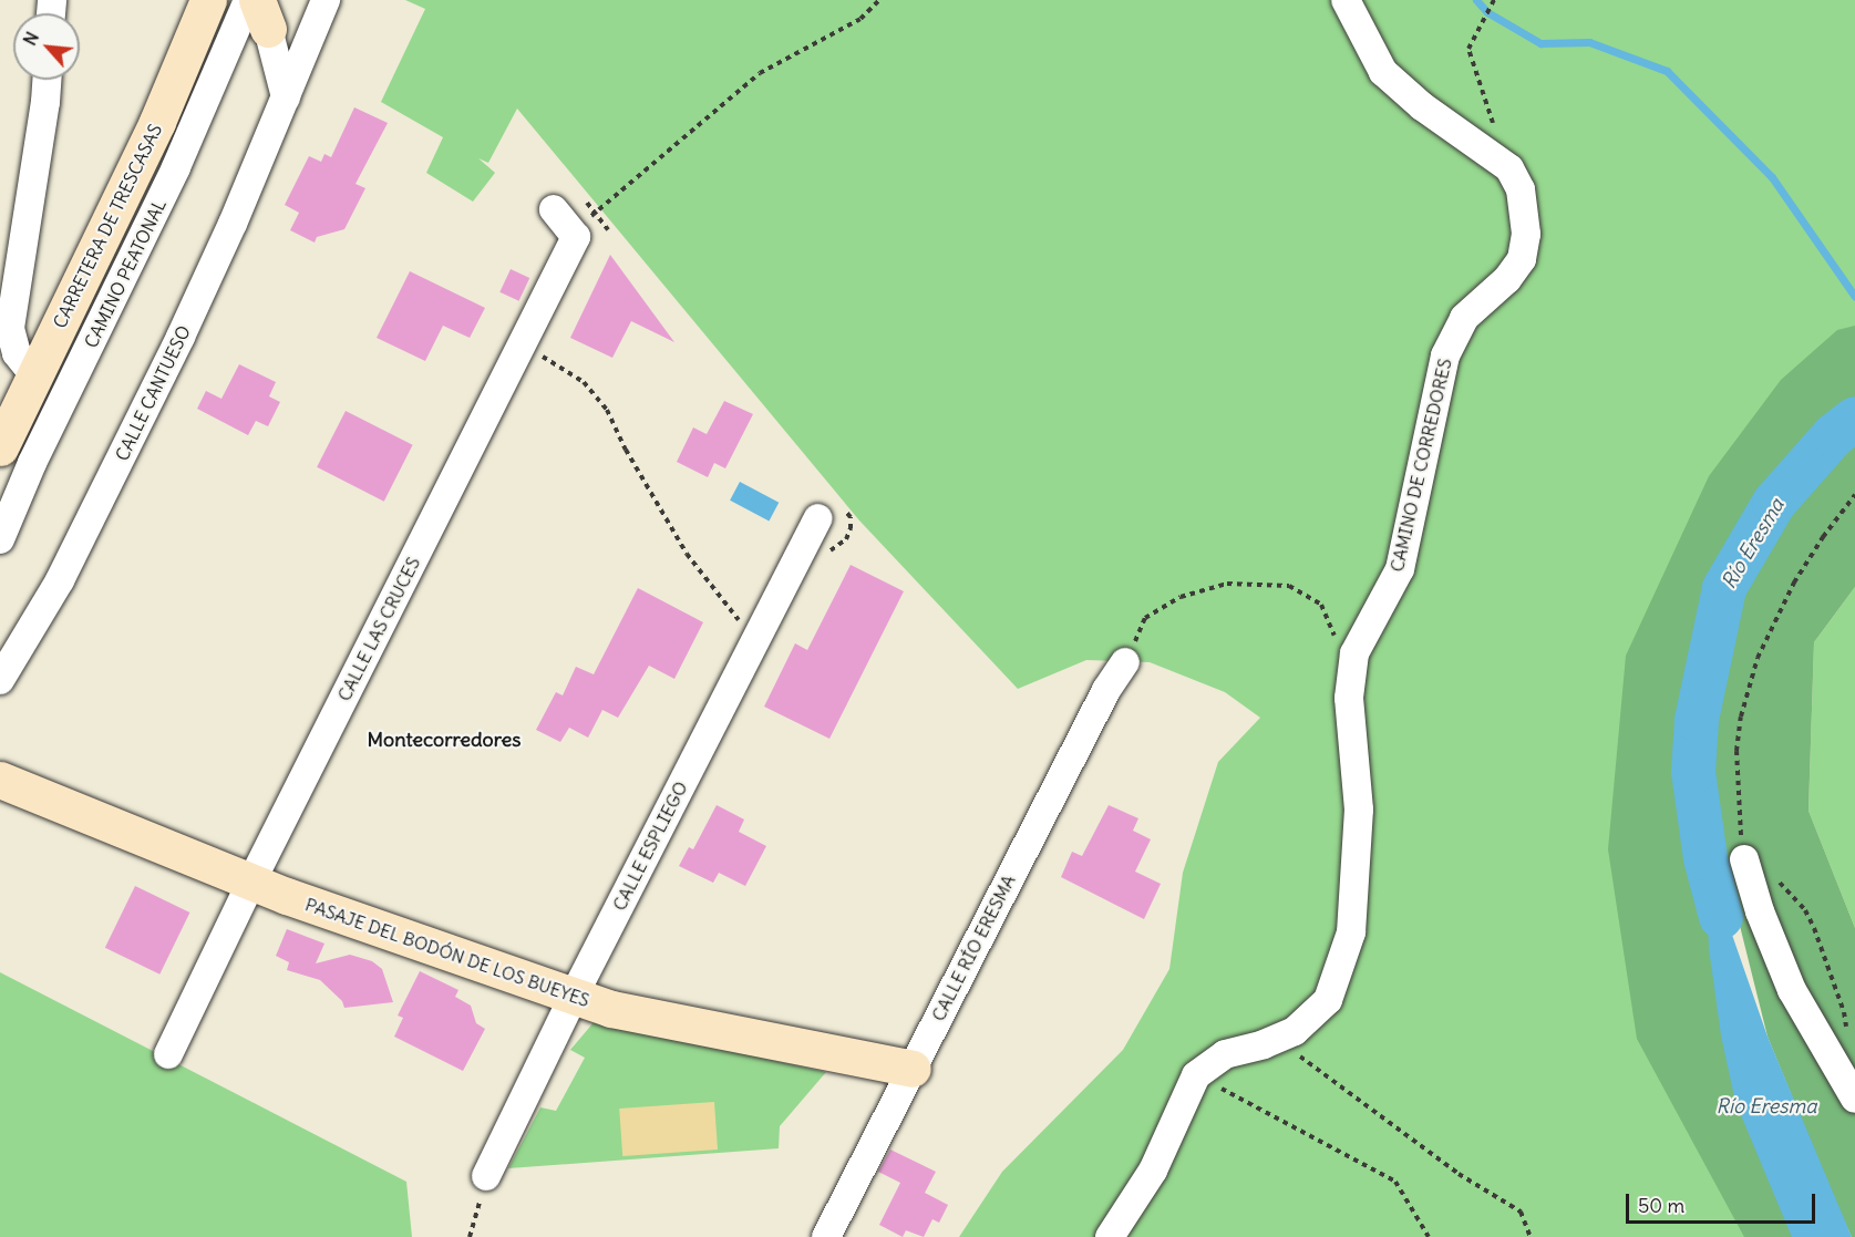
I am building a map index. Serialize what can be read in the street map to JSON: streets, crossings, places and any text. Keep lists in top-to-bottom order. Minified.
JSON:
{"streets":{"street":["CARRETERA DE TRESCASAS","CAMINO PEATONAL","CALLE CANTUESO","CAMINO DE CORREDORES","CALLE LAS CRUCES","CALLE ESPLIEGO","CALLE RÍO ERESMA","PASAJE DEL BODÓN DE LOS BUEYES"]},"crossings":[["CALLE LAS CRUCES","PASAJE DEL BODÓN DE LOS BUEYES"],["CALLE ESPLIEGO","PASAJE DEL BODÓN DE LOS BUEYES"],["CALLE RÍO ERESMA","PASAJE DEL BODÓN DE LOS BUEYES"]],"districts":["Montecorredores"],"water":["Río Eresma"],"scale_bar":"50 m","north":"top left"}
